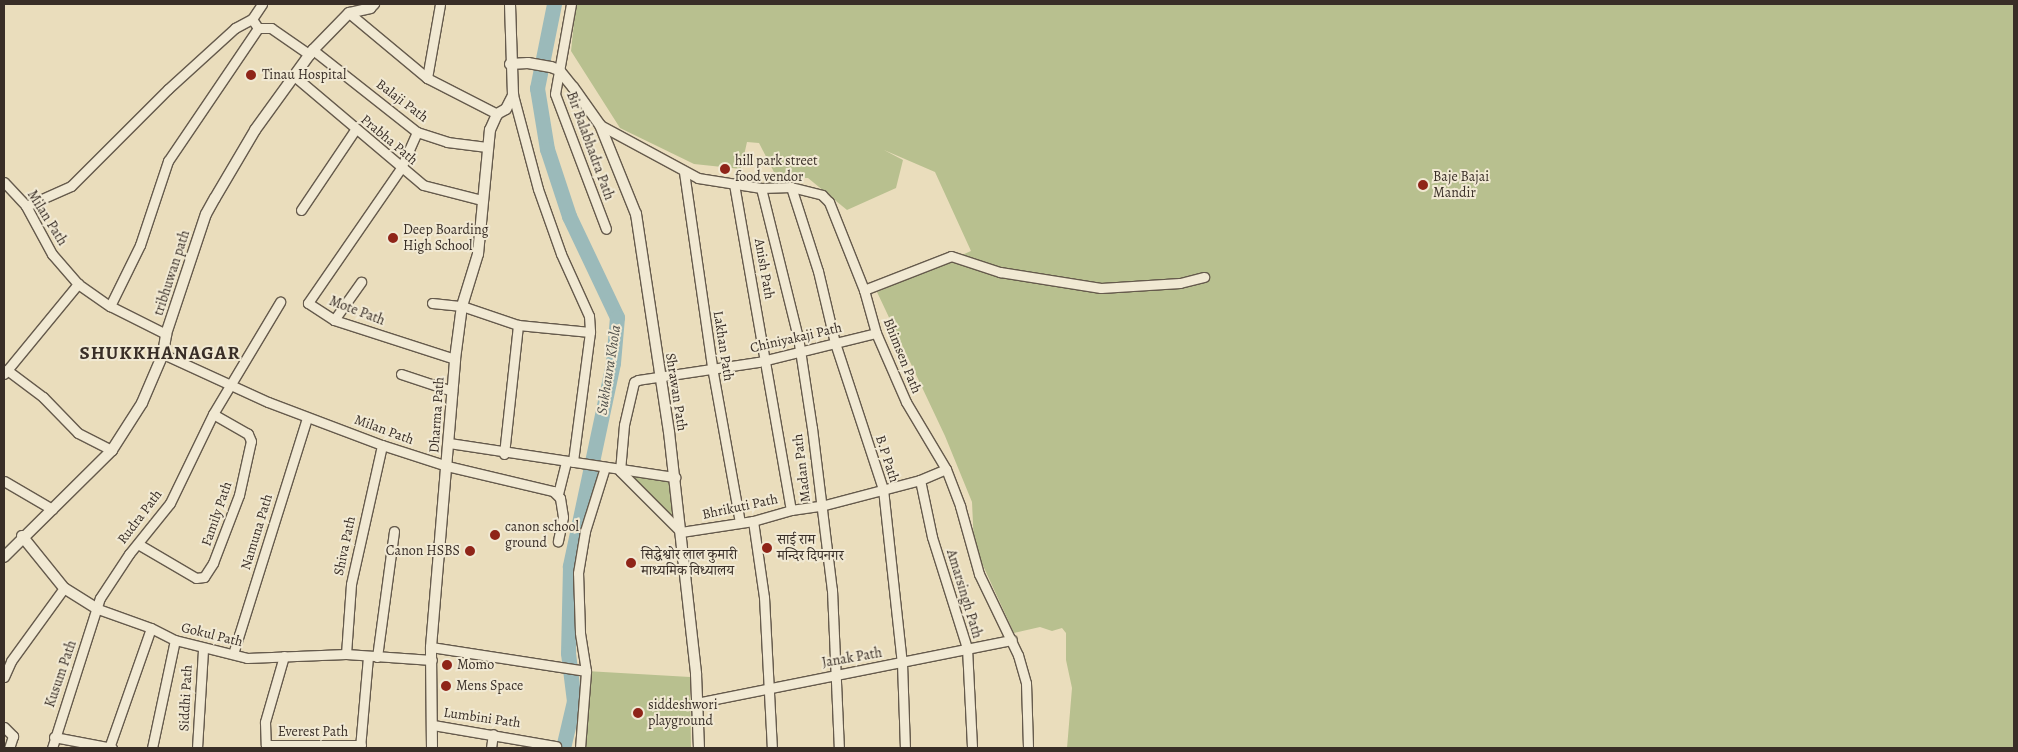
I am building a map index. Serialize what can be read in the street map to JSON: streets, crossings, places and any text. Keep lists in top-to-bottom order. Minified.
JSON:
{"streets":{"street":["Balaji Path","Prabha Path","Bir Balabhadra Path","Milan Path","Anish Path","tribhuwan path","Mote Path","Chiniyakaji Path","Lakhan Path","Bhimsen Path","Shrawan Path","Dharma Path","B.P Path","Madan Path","Bhrikuti Path","Family Path","Rudra Path","Namuna Path","Shiva Path","Amarsingh Path","Gokul Path","Janak Path","Kusum Path","Siddhi Path","Lumbini Path","Everest Path"]},"crossings":[["Balaji Path","tribhuwan path"],["Balaji Path","Dharma Path"],["Prabha Path","tribhuwan path"],["Prabha Path","Mote Path"],["Prabha Path","Dharma Path"],["Bir Balabhadra Path","Shrawan Path"],["Milan Path","tribhuwan path"],["Milan Path","Dharma Path"],["Milan Path","Rudra Path"],["Milan Path","Namuna Path"],["Milan Path","Shiva Path"],["Anish Path","Chiniyakaji Path"],["Anish Path","Bhimsen Path"],["Anish Path","Bhrikuti Path"],["tribhuwan path","Gokul Path"],["Mote Path","Dharma Path"],["Chiniyakaji Path","Lakhan Path"],["Chiniyakaji Path","Bhimsen Path"],["Chiniyakaji Path","Shrawan Path"],["Chiniyakaji Path","B.P Path"],["Chiniyakaji Path","Madan Path"],["Lakhan Path","Bhimsen Path"],["Lakhan Path","Bhrikuti Path"],["Bhimsen Path","Shrawan Path"],["Bhimsen Path","B.P Path"],["Bhimsen Path","Madan Path"],["Bhimsen Path","Bhrikuti Path"],["Bhimsen Path","Janak Path"],["Shrawan Path","Bhrikuti Path"],["Shrawan Path","Janak Path"],["Dharma Path","Gokul Path"],["Dharma Path","Lumbini Path"],["B.P Path","Bhrikuti Path"],["B.P Path","Janak Path"],["Madan Path","Bhrikuti Path"],["Madan Path","Janak Path"],["Bhrikuti Path","Amarsingh Path"],["Family Path","Rudra Path"],["Rudra Path","Gokul Path"],["Rudra Path","Kusum Path"],["Namuna Path","Gokul Path"],["Shiva Path","Gokul Path"],["Amarsingh Path","Janak Path"],["Gokul Path","Kusum Path"],["Gokul Path","Siddhi Path"],["Gokul Path","Everest Path"]],"districts":["SHUKKHANAGAR"],"water":["Sukhaura Khola"],"places":["Tinau Hospital","hill park street food vendor","Baje Bajai Mandir","Deep Boarding High School","canon school ground","साई राम मन्दिर दिपनगर","Canon HSBS","सिद्धेश्वोर लाल कुमारी माध्यमिक विध्यालय","Momo","Mens Space","siddeshwori playground"]}
